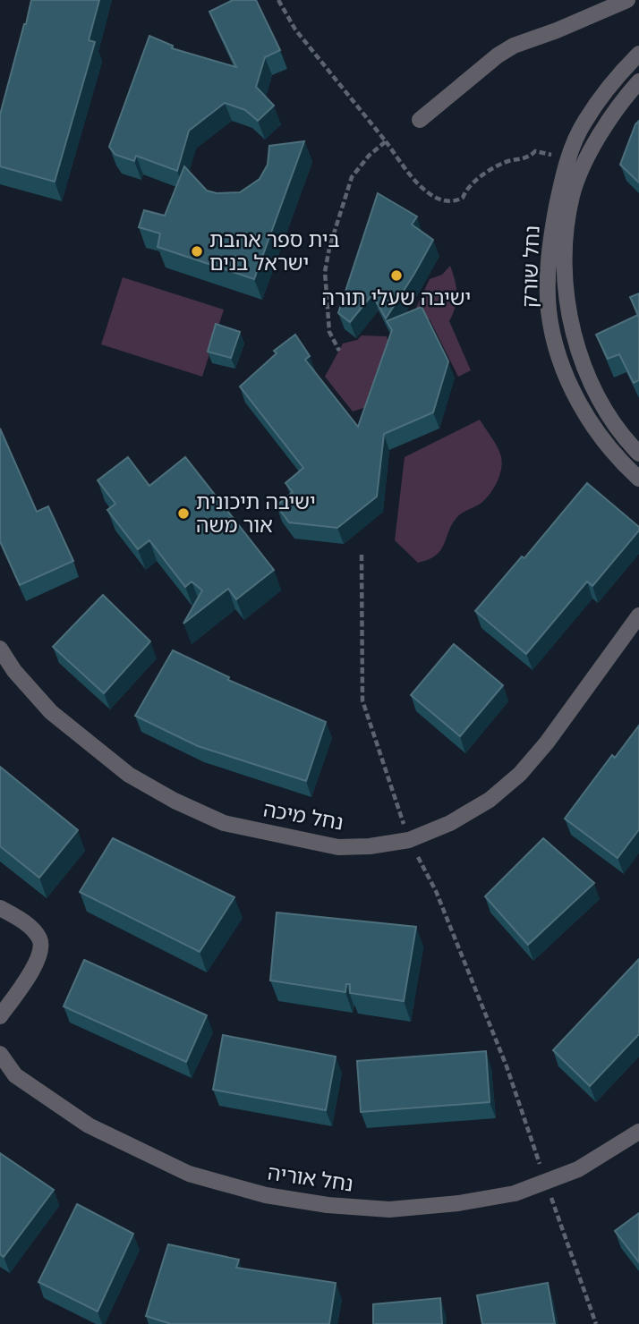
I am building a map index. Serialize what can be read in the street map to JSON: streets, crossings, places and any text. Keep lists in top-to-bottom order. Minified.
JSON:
{"streets":{"street":["נחל שורק","נחל מיכה","נחל אוריה"]},"places":["בית ספר אהבת ישראל בנים","ישיבה שעלי תורה","ישיבה תיכונית אור משה"]}
